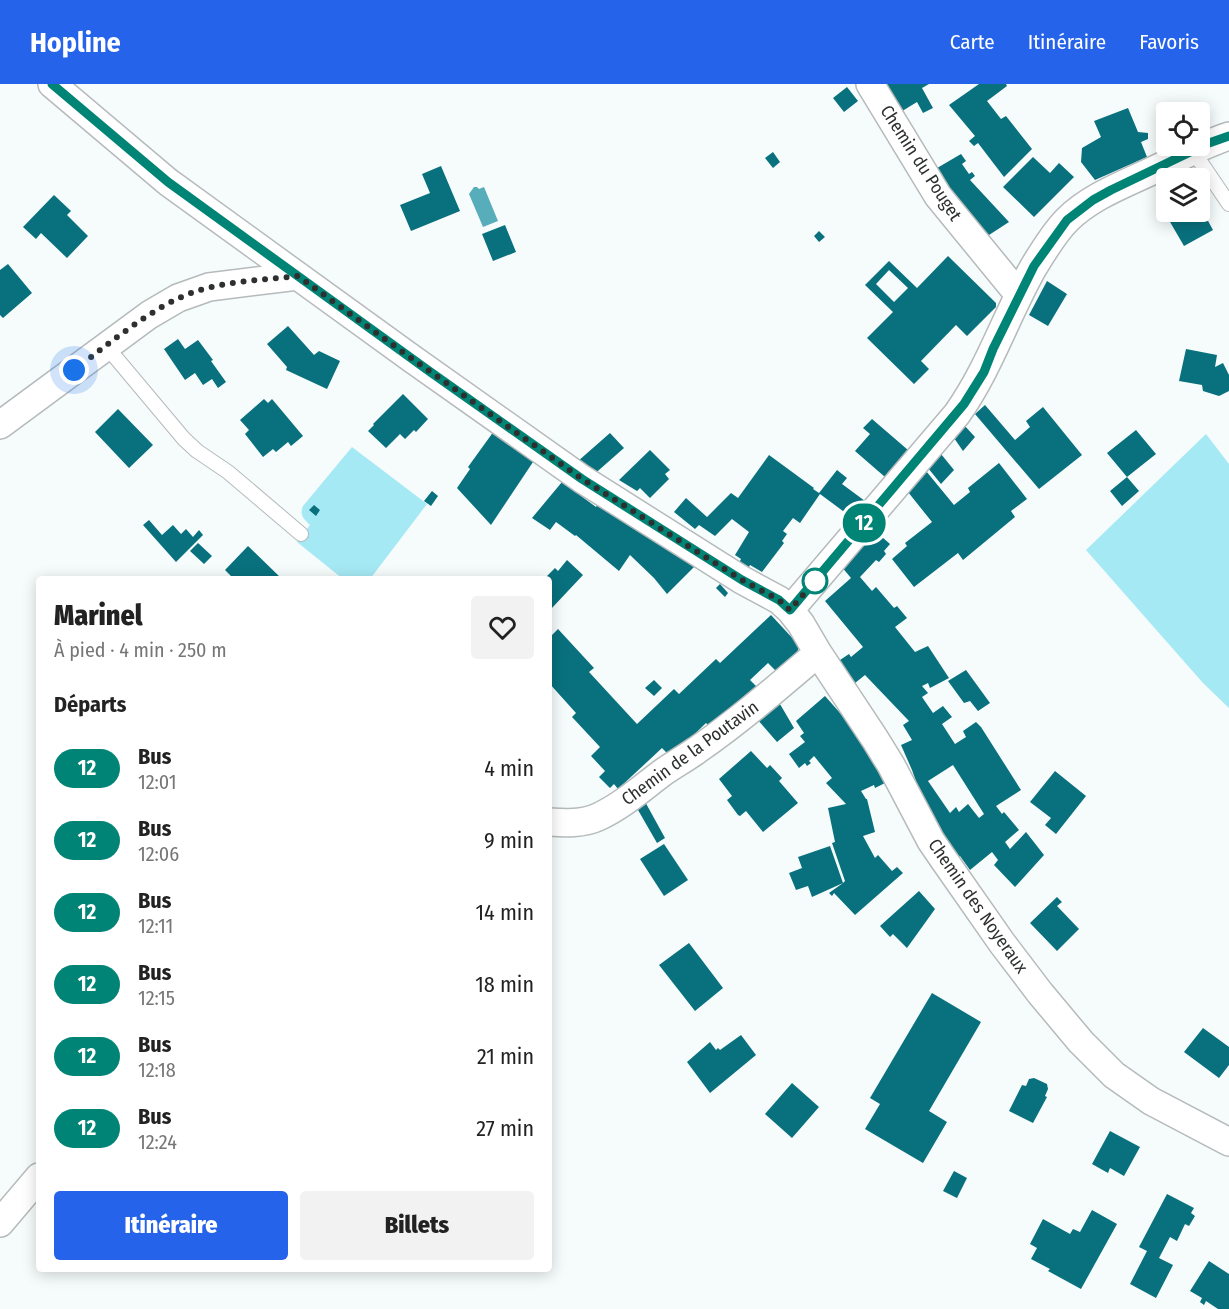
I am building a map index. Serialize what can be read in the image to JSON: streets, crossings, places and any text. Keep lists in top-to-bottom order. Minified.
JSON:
{"streets":{"street":["Chemin du Pouget","Chemin de la Poutavin","Chemin des Noyeraux"]},"crossings":[["Chemin de la Poutavin","Chemin des Noyeraux"]],"lines":["bus line 12"],"page":{"header":"Hopline","nav":["Carte","Itinéraire","Favoris"],"on_map":"12","heading":[["Marinel","À pied · 4 min · 250 m"],"Départs"],"list":[{"mark":"12","name":"Bus","note":"12:01","value":"4 min"},{"mark":"12","name":"Bus","note":"12:06","value":"9 min"},{"mark":"12","name":"Bus","note":"12:11","value":"14 min"},{"mark":"12","name":"Bus","note":"12:15","value":"18 min"},{"mark":"12","name":"Bus","note":"12:18","value":"21 min"},{"mark":"12","name":"Bus","note":"12:24","value":"27 min"}],"buttons":["Itinéraire","Billets"]}}
